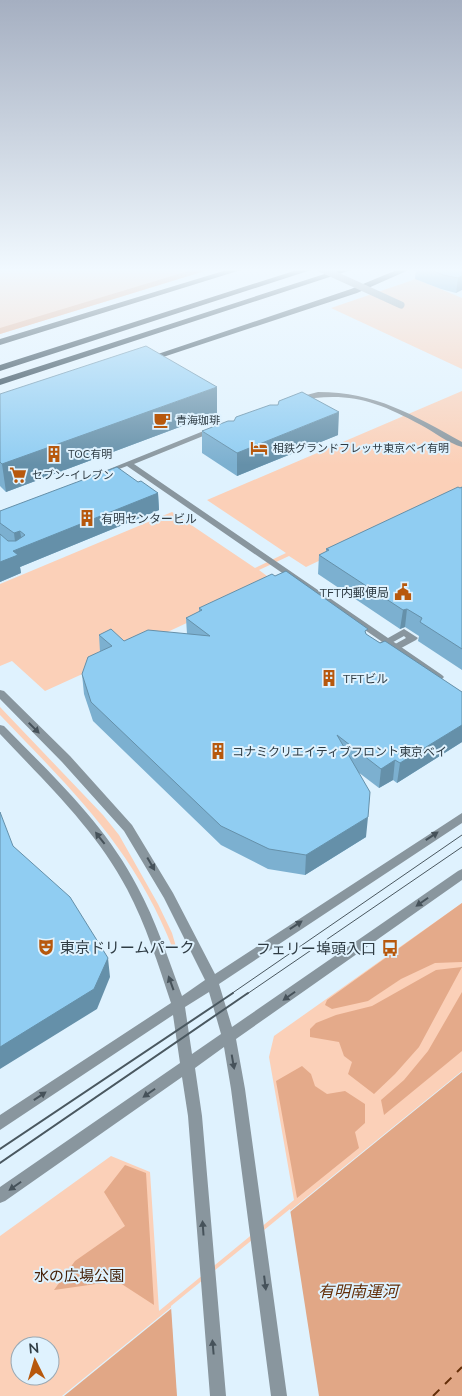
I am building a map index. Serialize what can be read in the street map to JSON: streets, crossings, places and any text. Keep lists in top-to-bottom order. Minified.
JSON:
{"water":["有明南運河"],"parks":["水の広場公園"],"places":{"cafe":["青海珈琲"],"hotel":["相鉄グランドフレッサ東京ベイ有明"],"building":["TOC有明","有明センタービル","TFTビル","コナミクリエイティブフロント東京ベイ"],"supermarket":["セブン-イレブン"],"public building":["TFT内郵便局"],"theatre":["東京ドリームパーク"],"bus stop":["フェリー埠頭入口"]},"north":"top"}
